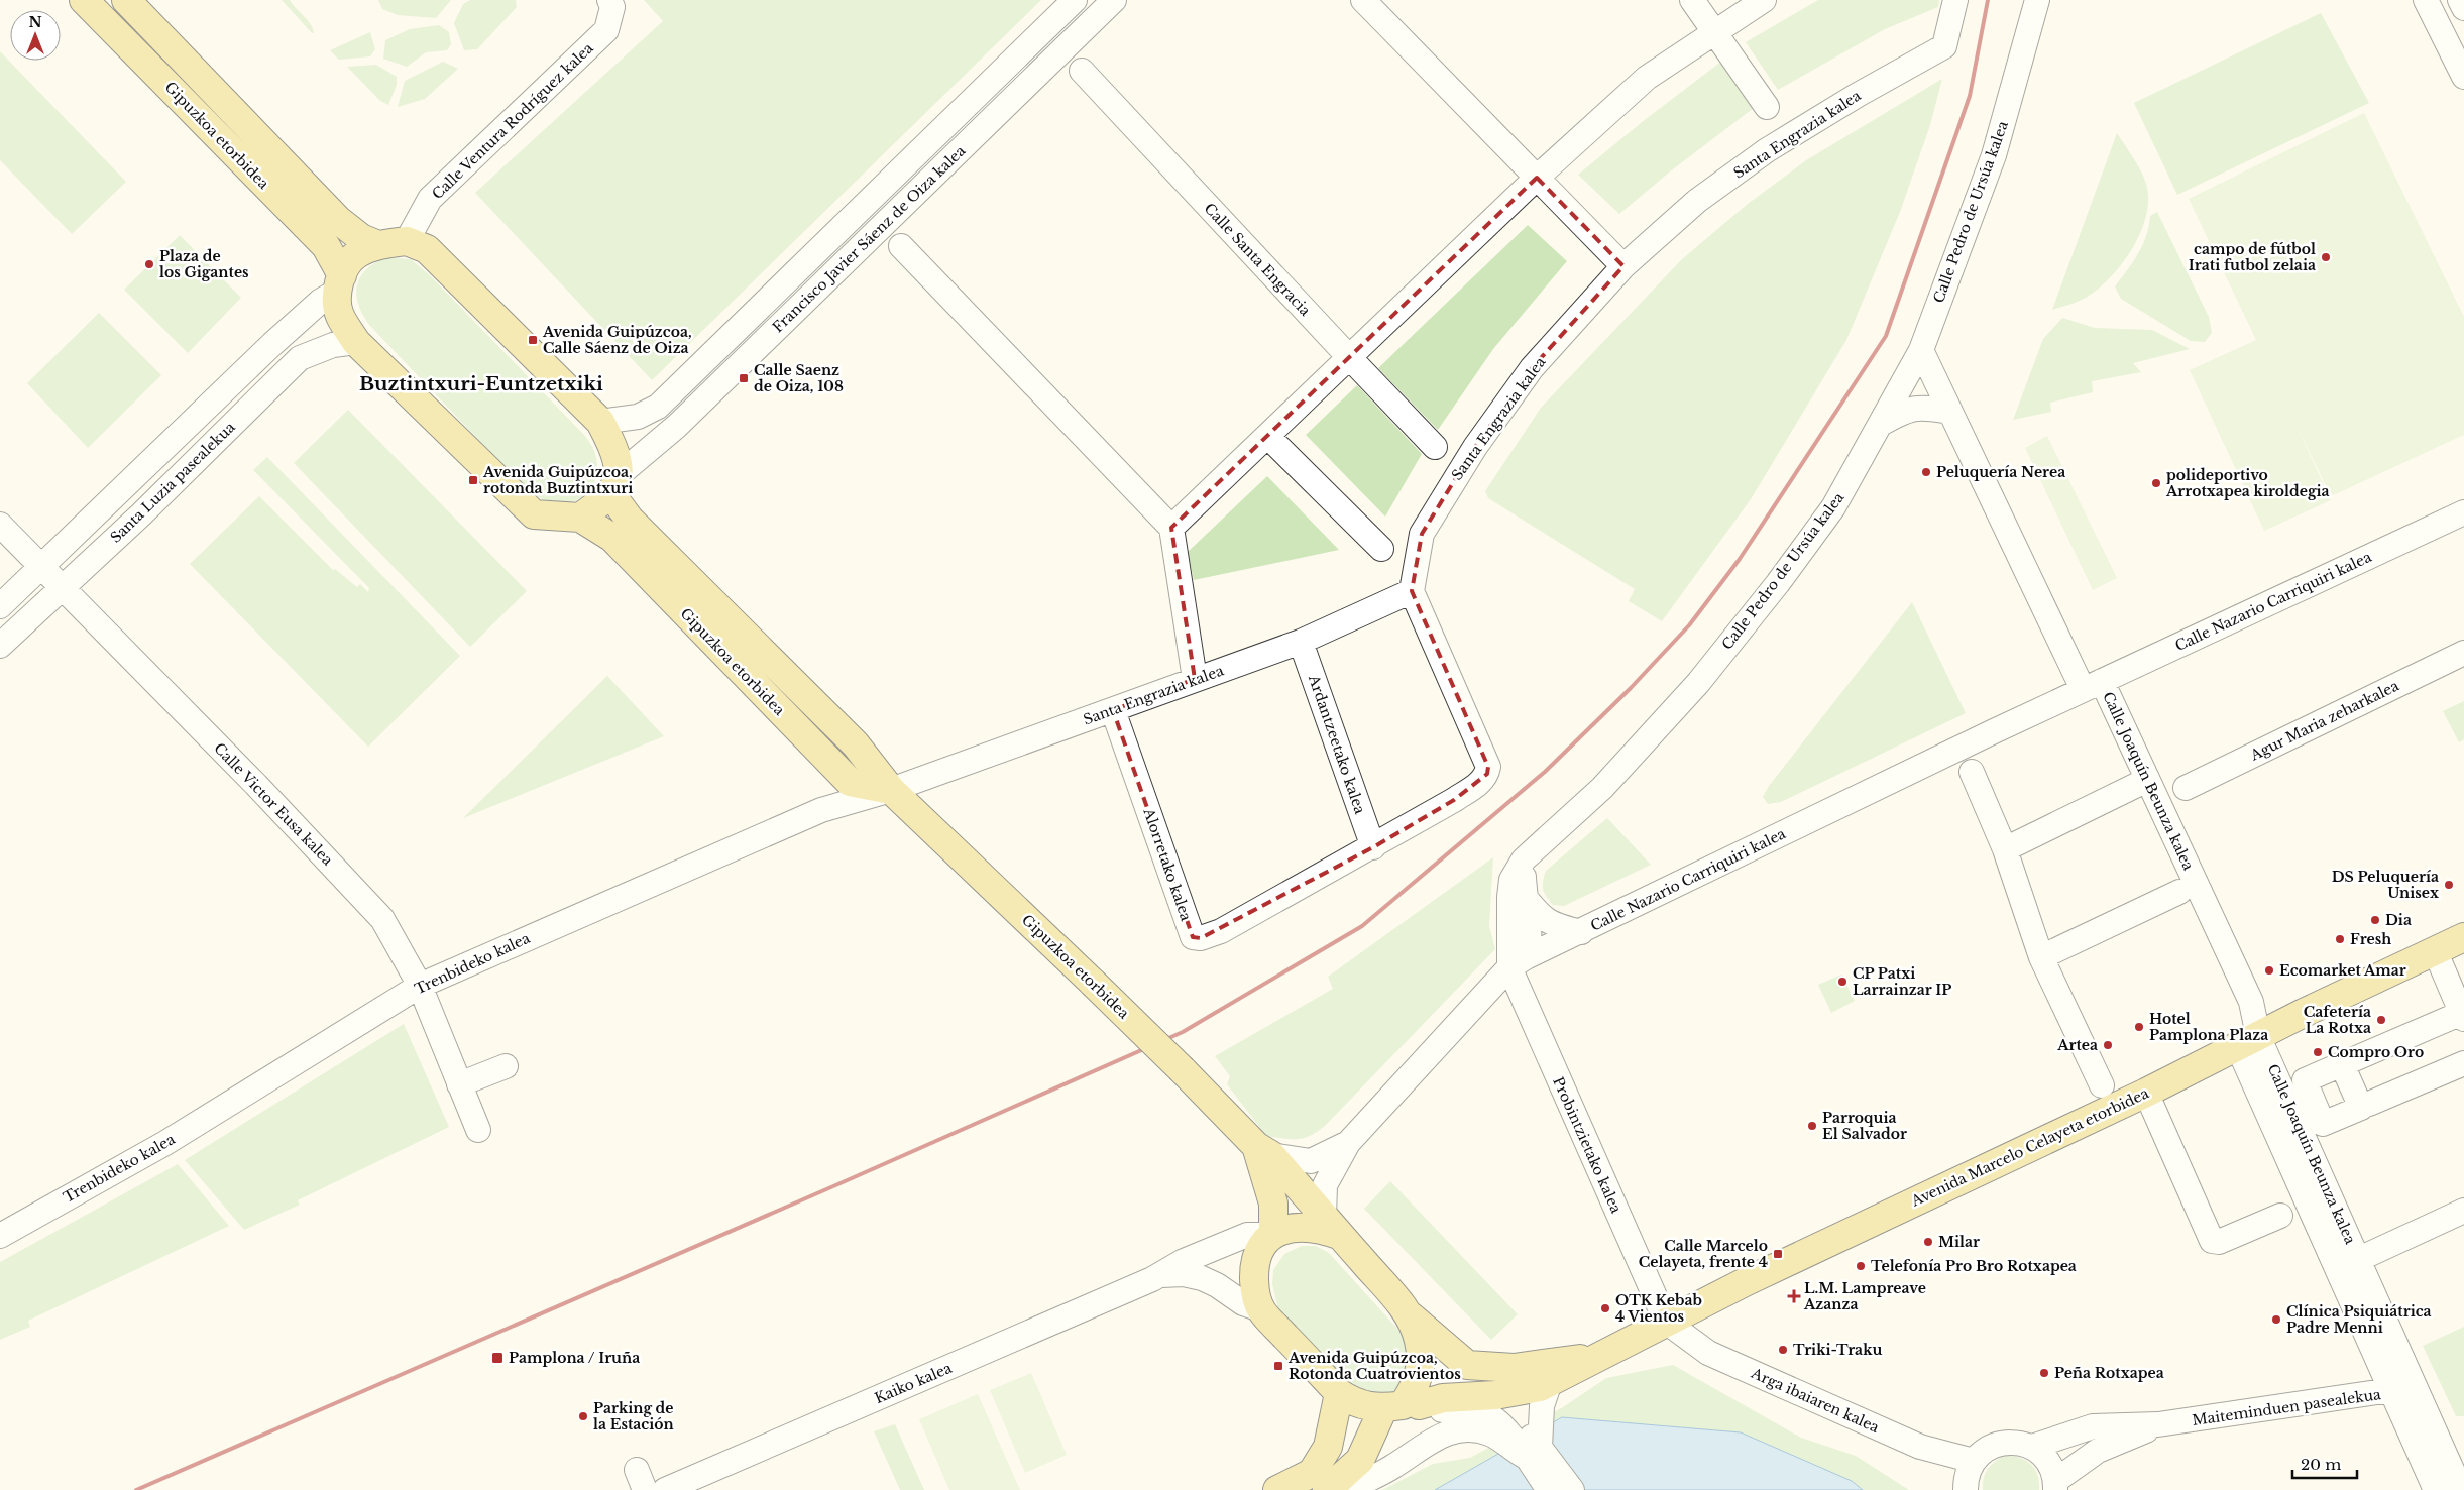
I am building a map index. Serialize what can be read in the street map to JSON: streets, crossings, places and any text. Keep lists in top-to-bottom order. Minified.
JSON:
{"streets":{"main road":["Gipuzkoa etorbidea","Avenida Marcelo Celayeta etorbidea"],"street":["Calle Ventura Rodríguez kalea","Santa Engrazia kalea","Calle Pedro de Ursúa kalea","Francisco Javier Sáenz de Oiza kalea","Calle Santa Engracia","Santa Luzia pasealekua","Calle Nazario Carriquiri kalea","Agur Maria zeharkalea","Ardantzeetako kalea","Calle Joaquín Beunza kalea","Calle Victor Eusa kalea","Alorretako kalea","Trenbideko kalea","Probintzietako kalea","Kaiko kalea","Arga ibaiaren kalea","Maiteminduen pasealekua"]},"crossings":[["Santa Engrazia kalea","Gipuzkoa etorbidea"],["Santa Engrazia kalea","Ardantzeetako kalea"],["Santa Engrazia kalea","Alorretako kalea"],["Santa Engrazia kalea","Trenbideko kalea"],["Gipuzkoa etorbidea","Francisco Javier Sáenz de Oiza kalea"],["Gipuzkoa etorbidea","Santa Luzia pasealekua"],["Gipuzkoa etorbidea","Calle Nazario Carriquiri kalea"],["Gipuzkoa etorbidea","Trenbideko kalea"],["Gipuzkoa etorbidea","Kaiko kalea"],["Calle Pedro de Ursúa kalea","Calle Nazario Carriquiri kalea"],["Calle Pedro de Ursúa kalea","Probintzietako kalea"],["Santa Luzia pasealekua","Calle Victor Eusa kalea"],["Calle Nazario Carriquiri kalea","Calle Joaquín Beunza kalea"],["Calle Nazario Carriquiri kalea","Probintzietako kalea"],["Ardantzeetako kalea","Alorretako kalea"],["Calle Joaquín Beunza kalea","Avenida Marcelo Celayeta etorbidea"],["Calle Joaquín Beunza kalea","Maiteminduen pasealekua"],["Calle Victor Eusa kalea","Trenbideko kalea"],["Probintzietako kalea","Avenida Marcelo Celayeta etorbidea"],["Probintzietako kalea","Arga ibaiaren kalea"],["Avenida Marcelo Celayeta etorbidea","Arga ibaiaren kalea"]],"districts":["Buztintxuri-Euntzetxiki"],"places":{"other":["campo de fútbol Irati futbol zelaia","Plaza de los Gigantes","Peluquería Nerea","polideportivo Arrotxapea kiroldegia","DS Peluquería Unisex","Dia","Fresh","Ecomarket Amar","CP Patxi Larrainzar IP","Cafetería La Rotxa","Hotel Pamplona Plaza","Artea","Compro Oro","Parroquia El Salvador","Milar","Telefonía Pro Bro Rotxapea","OTK Kebab 4 Vientos","Clínica Psiquiátrica Padre Menni","Triki-Traku","Peña Rotxapea","Parking de la Estación"],"transit":["Avenida Guipúzcoa, Calle Sáenz de Oiza","Calle Saenz de Oiza, 108","Avenida Guipúzcoa, rotonda Buztintxuri","Calle Marcelo Celayeta, frente 4","Pamplona / Iruña","Avenida Guipúzcoa, Rotonda Cuatrovientos"],"health":["L.M. Lampreave Azanza"]},"scale_bar":"20 m","north":"top"}
